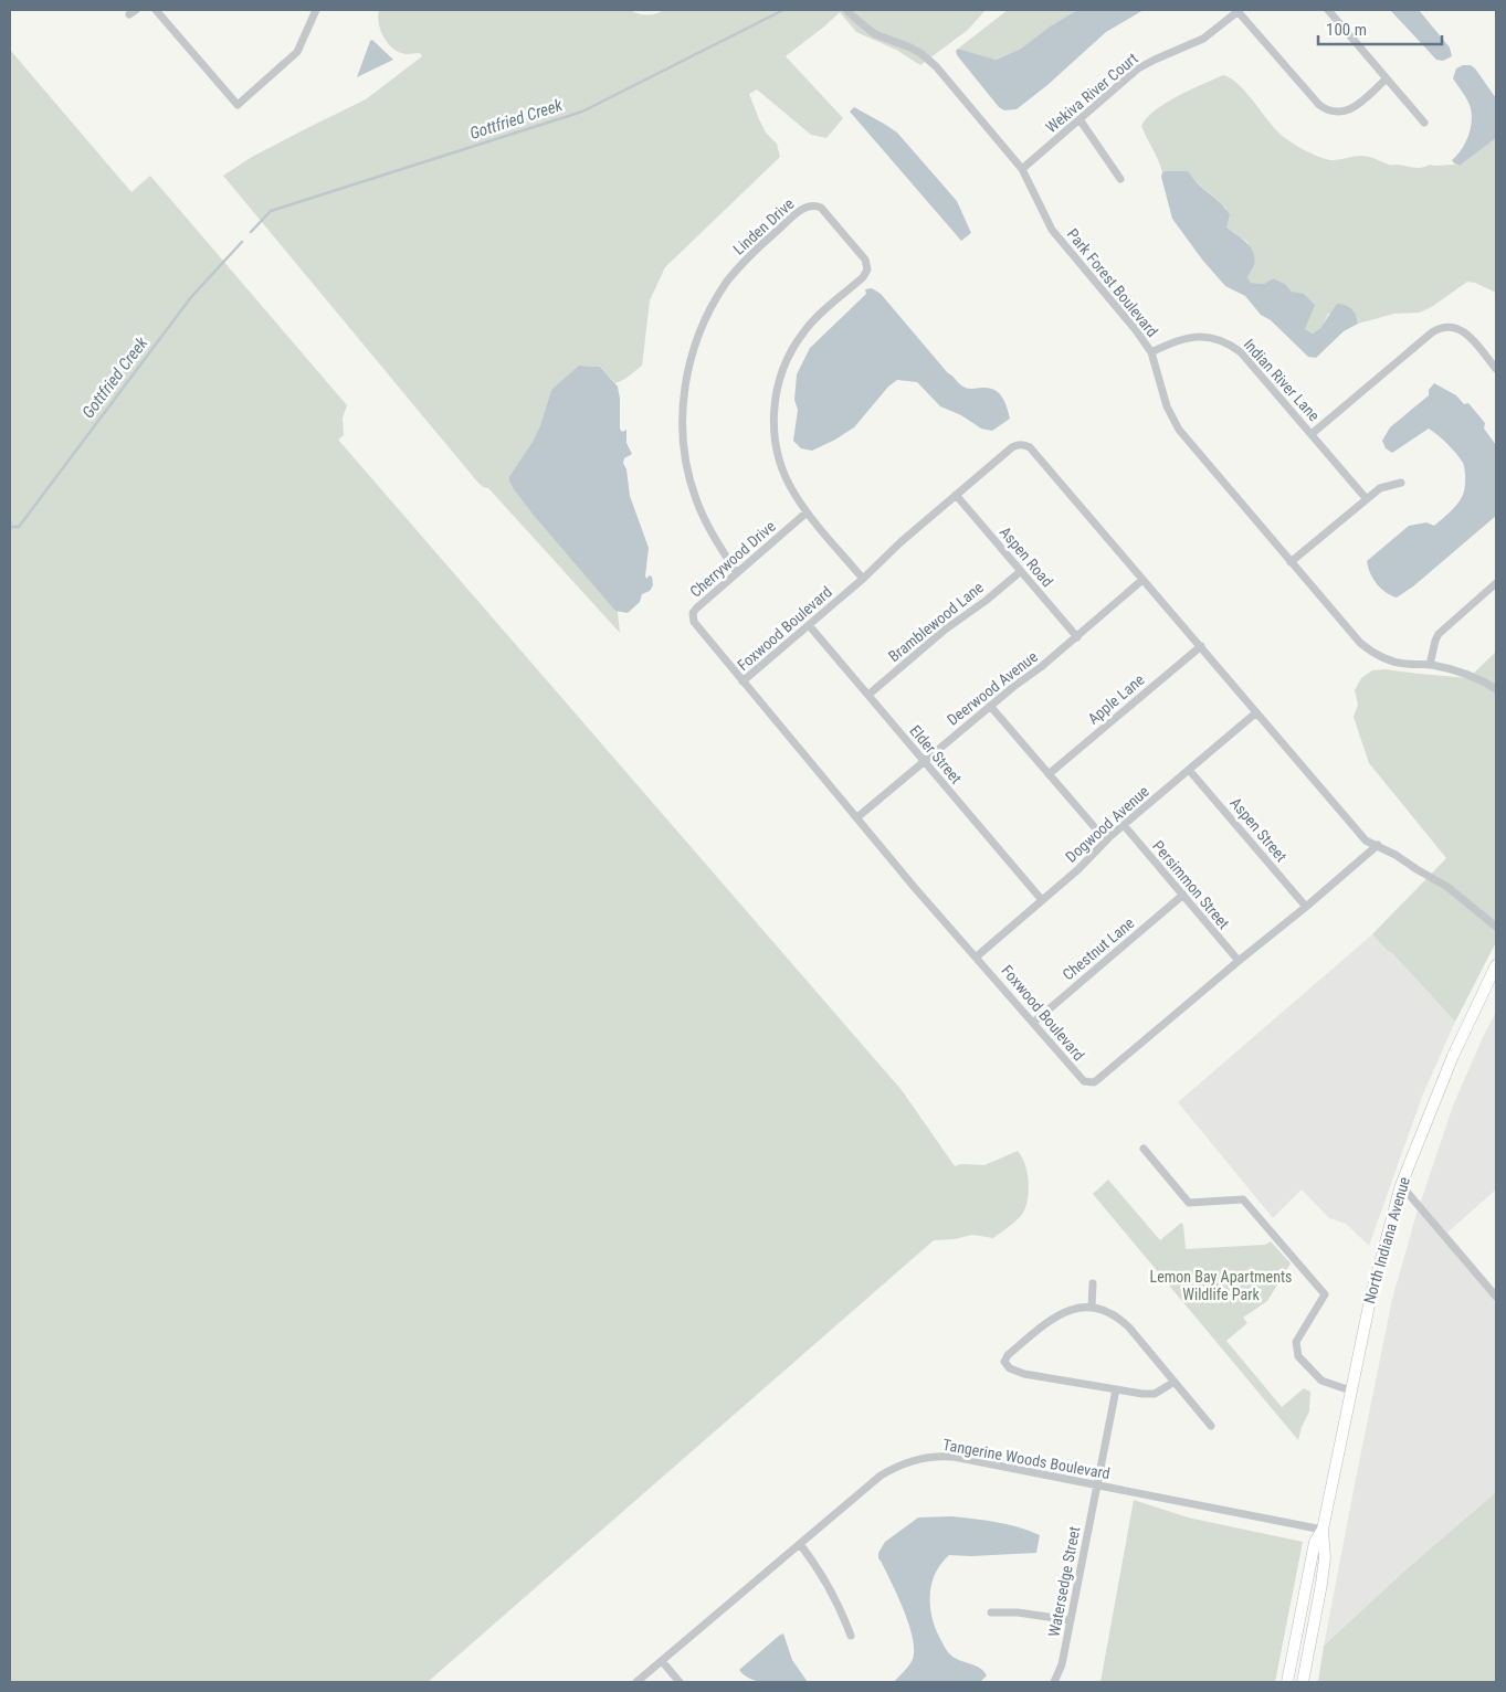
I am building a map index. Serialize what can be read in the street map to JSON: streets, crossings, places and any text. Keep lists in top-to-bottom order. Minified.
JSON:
{"streets":{"main road":["North Indiana Avenue"],"street":["Wekiva River Court","Linden Drive","Park Forest Boulevard","Indian River Lane","Aspen Road","Cherrywood Drive","Bramblewood Lane","Foxwood Boulevard","Deerwood Avenue","Apple Lane","Elder Street","Dogwood Avenue","Aspen Street","Persimmon Street","Chestnut Lane","Tangerine Woods Boulevard","Watersedge Street"]},"crossings":[["Wekiva River Court","Park Forest Boulevard"],["Linden Drive","Cherrywood Drive"],["Linden Drive","Foxwood Boulevard"],["Park Forest Boulevard","Indian River Lane"],["Aspen Road","Bramblewood Lane"],["Aspen Road","Foxwood Boulevard"],["Aspen Road","Deerwood Avenue"],["Cherrywood Drive","Foxwood Boulevard"],["Bramblewood Lane","Elder Street"],["Foxwood Boulevard","Deerwood Avenue"],["Foxwood Boulevard","Apple Lane"],["Foxwood Boulevard","Elder Street"],["Foxwood Boulevard","Dogwood Avenue"],["Foxwood Boulevard","Aspen Street"],["Foxwood Boulevard","Persimmon Street"],["Foxwood Boulevard","Chestnut Lane"],["Deerwood Avenue","Elder Street"],["Elder Street","Dogwood Avenue"],["Dogwood Avenue","Aspen Street"],["Dogwood Avenue","Persimmon Street"],["Persimmon Street","Chestnut Lane"],["North Indiana Avenue","Tangerine Woods Boulevard"],["Tangerine Woods Boulevard","Watersedge Street"]],"water":["Gottfried Creek"],"parks":["Lemon Bay Apartments Wildlife Park"],"scale_bar":"100 m"}
